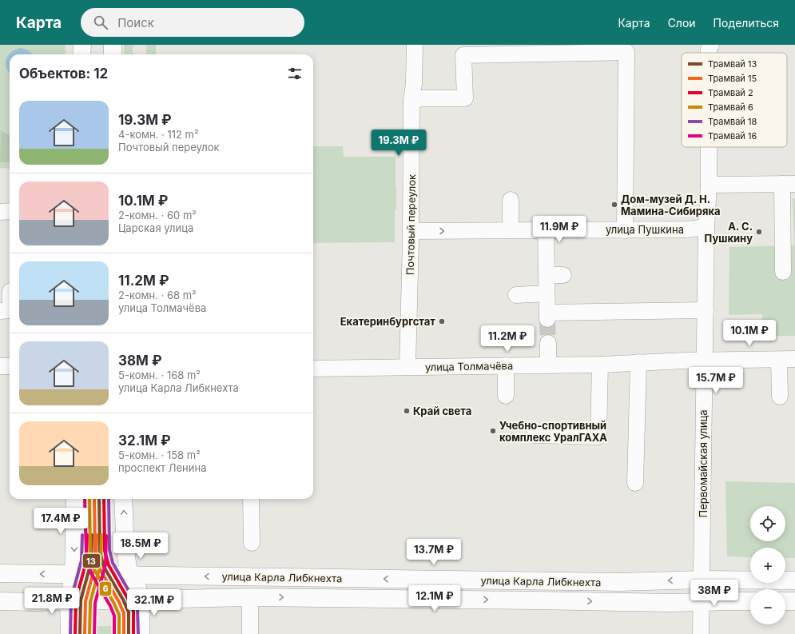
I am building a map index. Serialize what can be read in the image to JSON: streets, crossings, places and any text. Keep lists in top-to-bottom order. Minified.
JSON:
{"streets":{"main road":["улица Карла Либкнехта"],"street":["Почтовый переулок","улица Пушкина","улица Толмачёва","Первомайская улица"]},"crossings":[["Почтовый переулок","улица Пушкина"],["Почтовый переулок","улица Толмачёва"],["улица Пушкина","Первомайская улица"],["улица Толмачёва","Первомайская улица"],["Первомайская улица","улица Карла Либкнехта"]],"places":["Дом-музей Д. Н. Мамина-Сибиряка","А. С. Пушкину","Екатеринбургстат","Край света","Учебно-спортивный комплекс УралГАХА"],"lines":["tram line 13","tram line 15","tram line 2","tram line 6","tram line 18","tram line 16"],"legend":["Трамвай 13","Трамвай 15","Трамвай 2","Трамвай 6","Трамвай 18","Трамвай 16"],"page":{"header":"Карта","search":"Поиск","nav":["Карта","Слои","Поделиться"],"heading":"Объектов: 12","list":[{"name":"19.3M ₽","note":"4-комн. · 112 m² · Почтовый переулок"},{"name":"10.1M ₽","note":"2-комн. · 60 m² · Царская улица"},{"name":"11.2M ₽","note":"2-комн. · 68 m² · улица Толмачёва"},{"name":"38M ₽","note":"5-комн. · 168 m² · улица Карла Либкнехта"},{"name":"32.1M ₽","note":"5-комн. · 158 m² · проспект Ленина"}],"price":["19.3M ₽","11.9M ₽","10.1M ₽","11.2M ₽","15.7M ₽","17.4M ₽","18.5M ₽","13.7M ₽","38M ₽","12.1M ₽","21.8M ₽","32.1M ₽"],"map_buttons":["+","−"]}}
